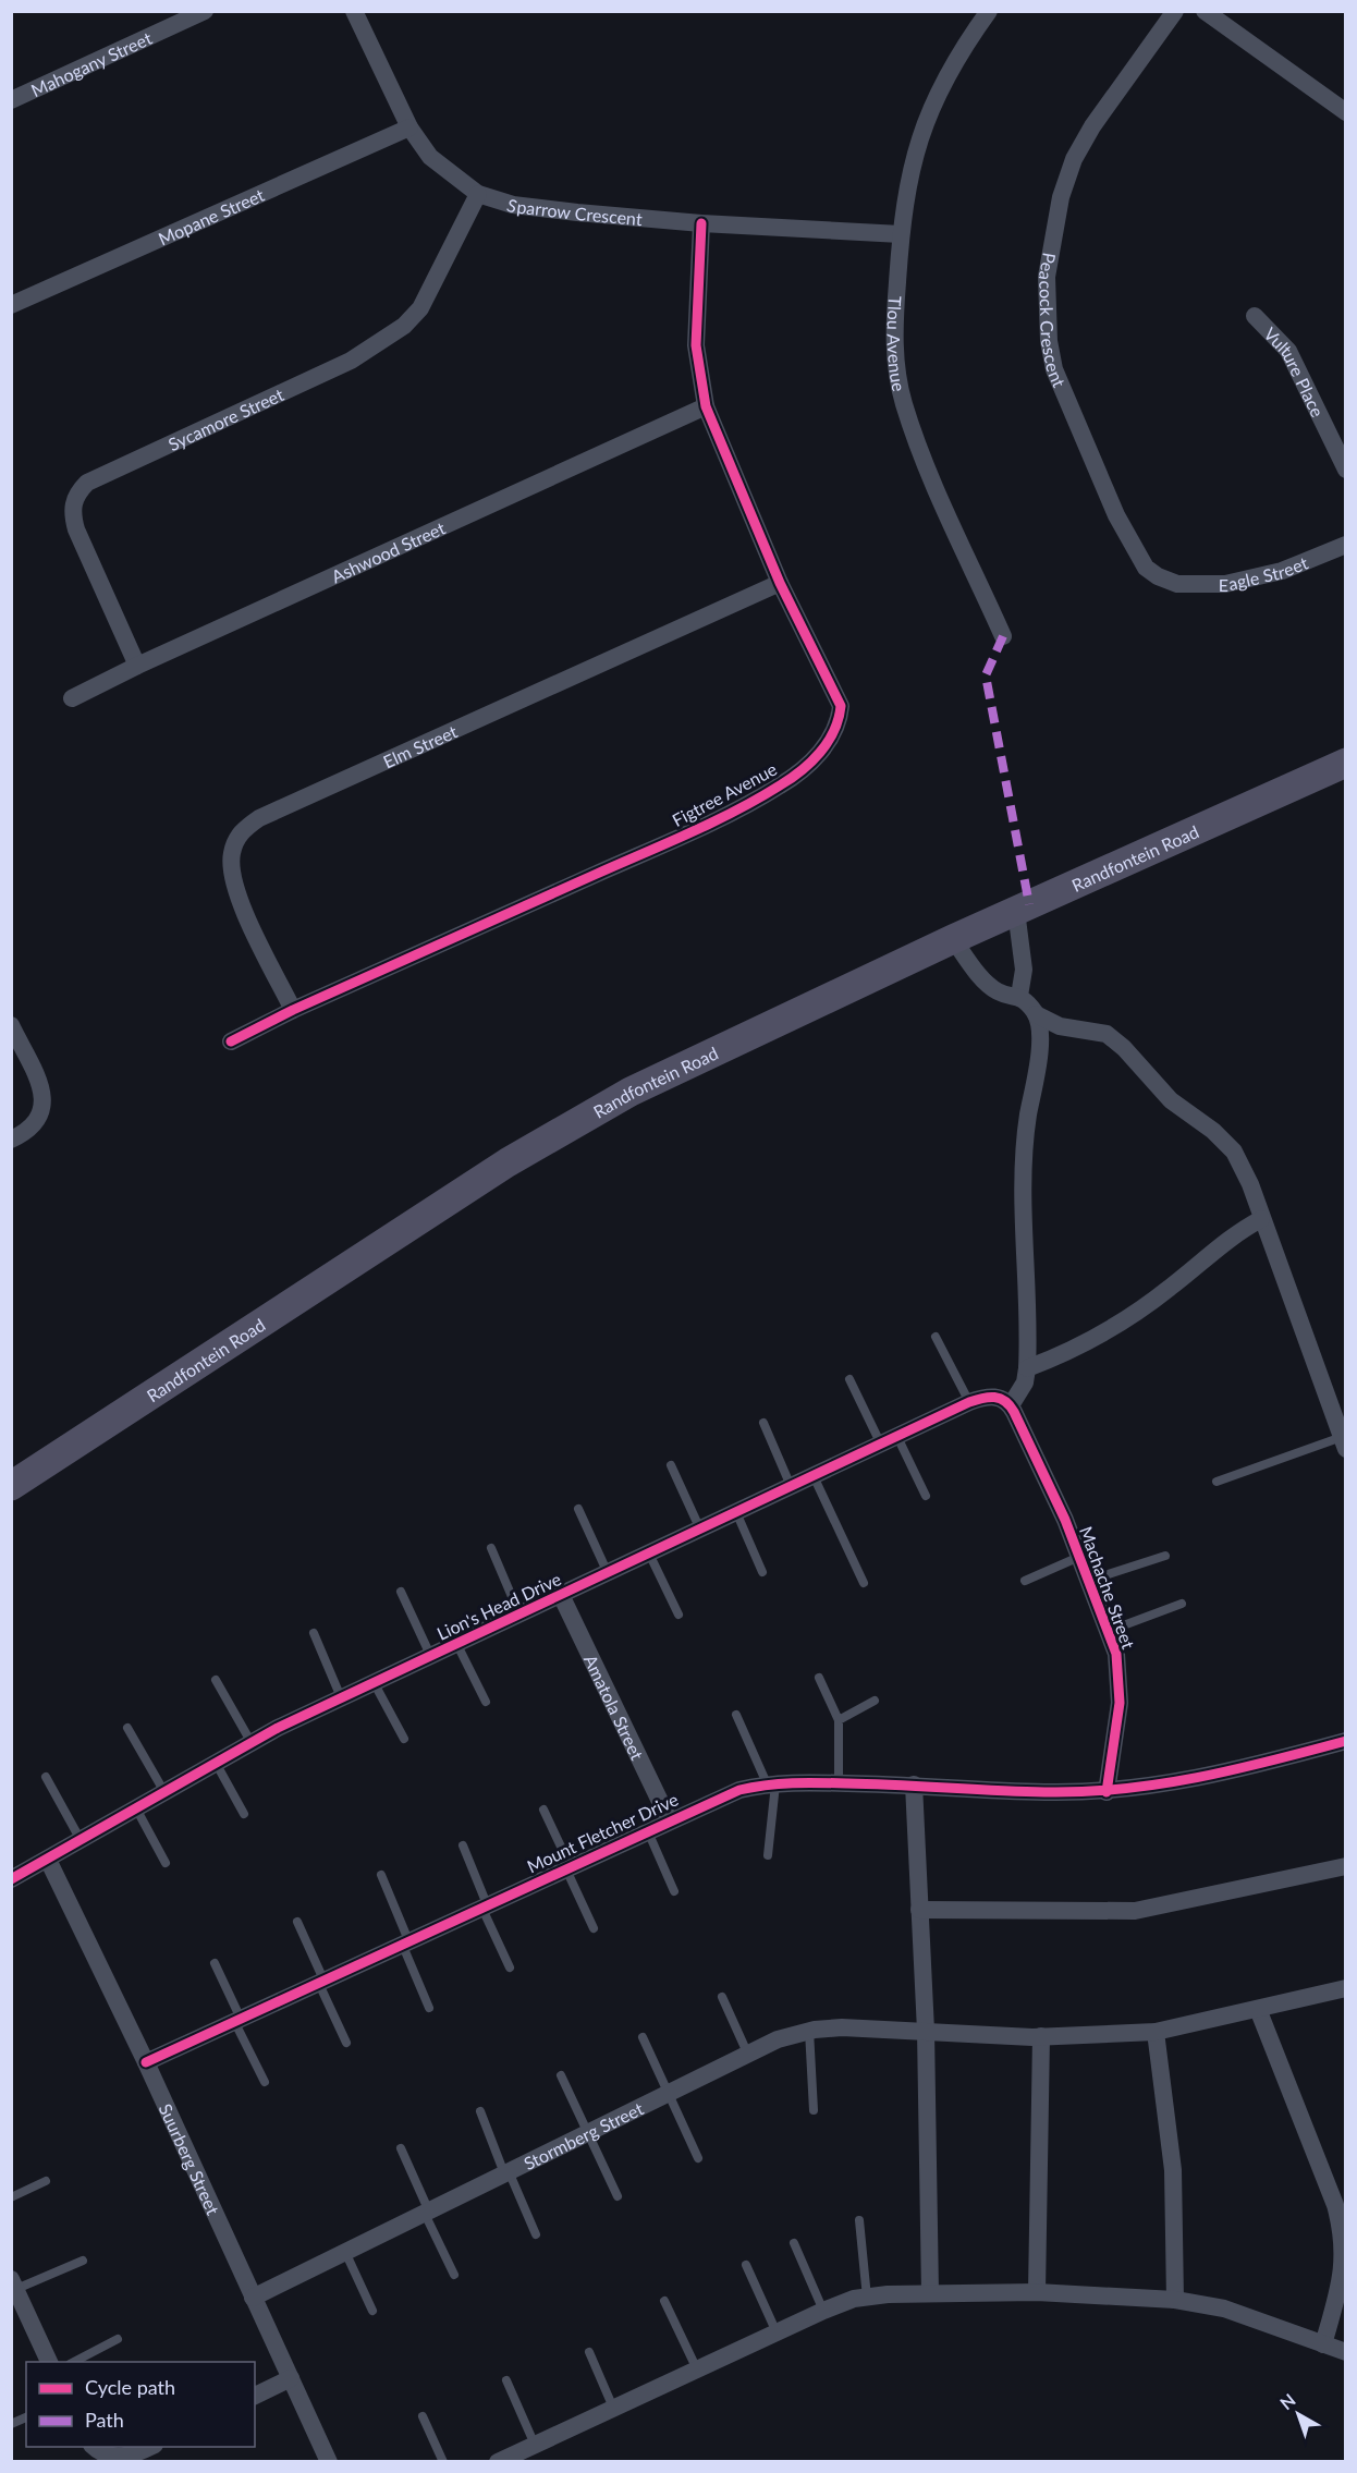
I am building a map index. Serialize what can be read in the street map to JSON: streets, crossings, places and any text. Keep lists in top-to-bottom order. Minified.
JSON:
{"streets":{"main road":["Randfontein Road"],"street":["Mahogany Street","Sparrow Crescent","Mopane Street","Peacock Crescent","Tlou Avenue","Vulture Place","Sycamore Street","Ashwood Street","Eagle Street","Elm Street","Figtree Avenue","Machache Street","Lion's Head Drive","Amatola Street","Mount Fletcher Drive","Stormberg Street","Suurberg Street"]},"crossings":[["Sparrow Crescent","Mopane Street"],["Sparrow Crescent","Tlou Avenue"],["Sparrow Crescent","Sycamore Street"],["Sparrow Crescent","Figtree Avenue"],["Peacock Crescent","Eagle Street"],["Sycamore Street","Ashwood Street"],["Ashwood Street","Figtree Avenue"],["Elm Street","Figtree Avenue"],["Machache Street","Lion's Head Drive"],["Machache Street","Mount Fletcher Drive"],["Lion's Head Drive","Amatola Street"],["Lion's Head Drive","Suurberg Street"],["Amatola Street","Mount Fletcher Drive"],["Mount Fletcher Drive","Suurberg Street"],["Stormberg Street","Suurberg Street"]],"legend":["Cycle path","Path"],"north":"top left"}
